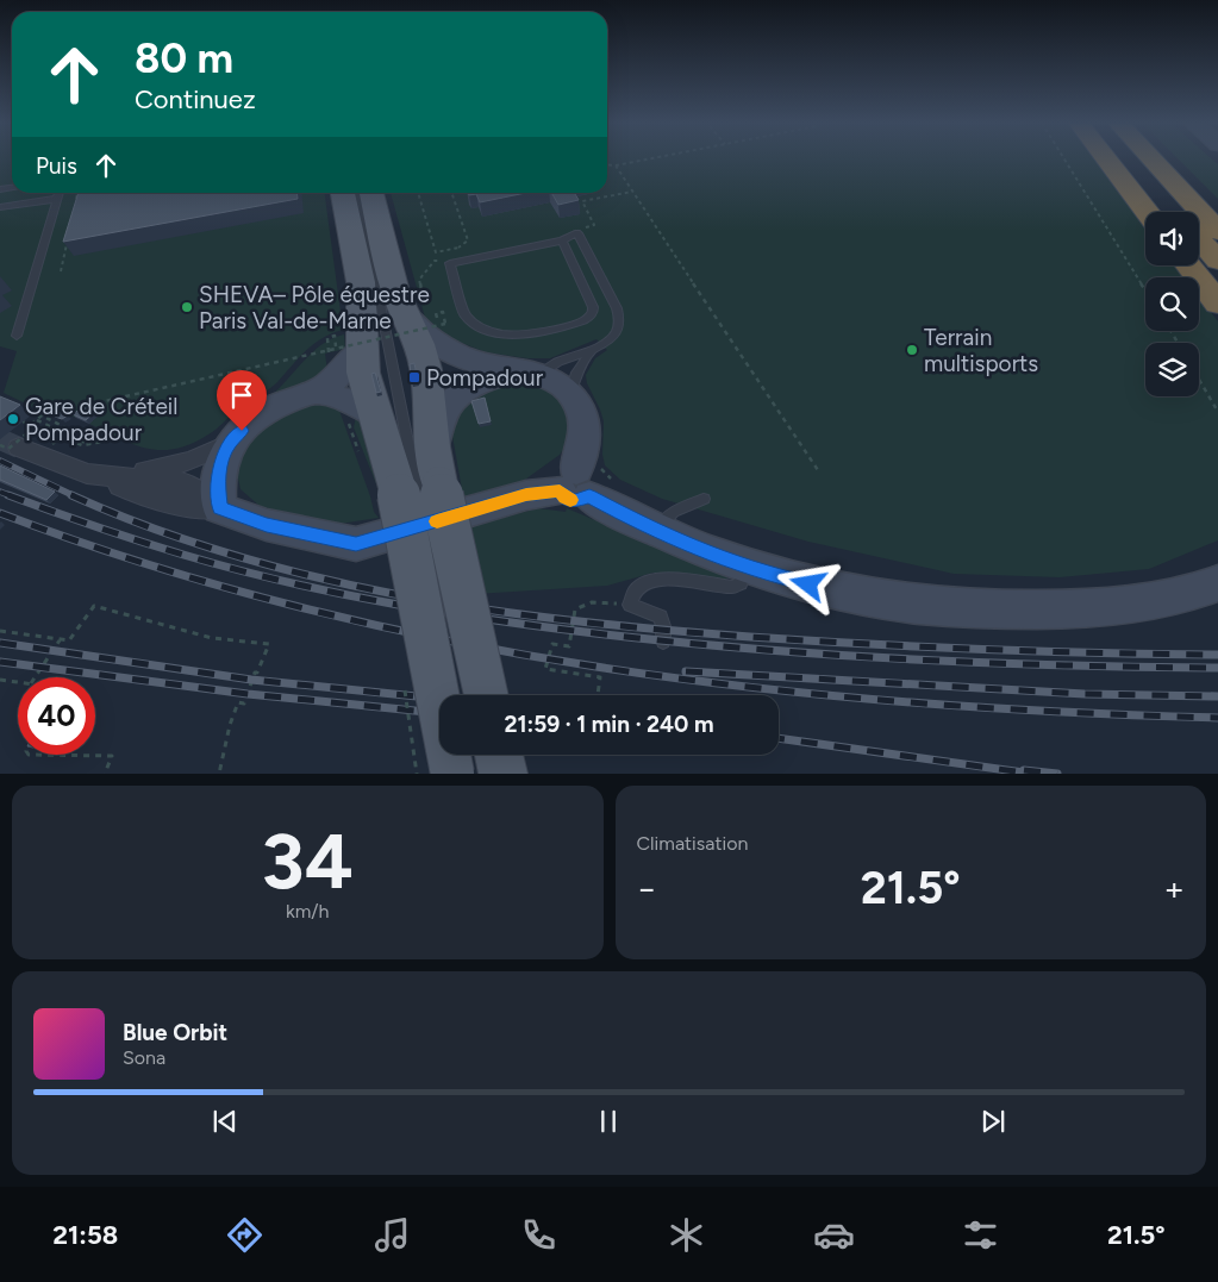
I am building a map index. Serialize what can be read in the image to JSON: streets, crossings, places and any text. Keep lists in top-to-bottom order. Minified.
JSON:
{"places":{"other":["SHEVA– Pôle équestre Paris Val-de-Marne","Terrain multisports","Gare de Créteil Pompadour"],"transit":["Pompadour"]},"page":{"turn":["80 m","Continuez"],"then":"Puis","limit":"40","trip":"21:59 · 1 min · 240 m","tile":[["34","km/h"],"Climatisation"],"heat":["−","21.5°","+"],"song":["Blue Orbit","Sona"],"tabs":["21:58","21.5°"]}}
